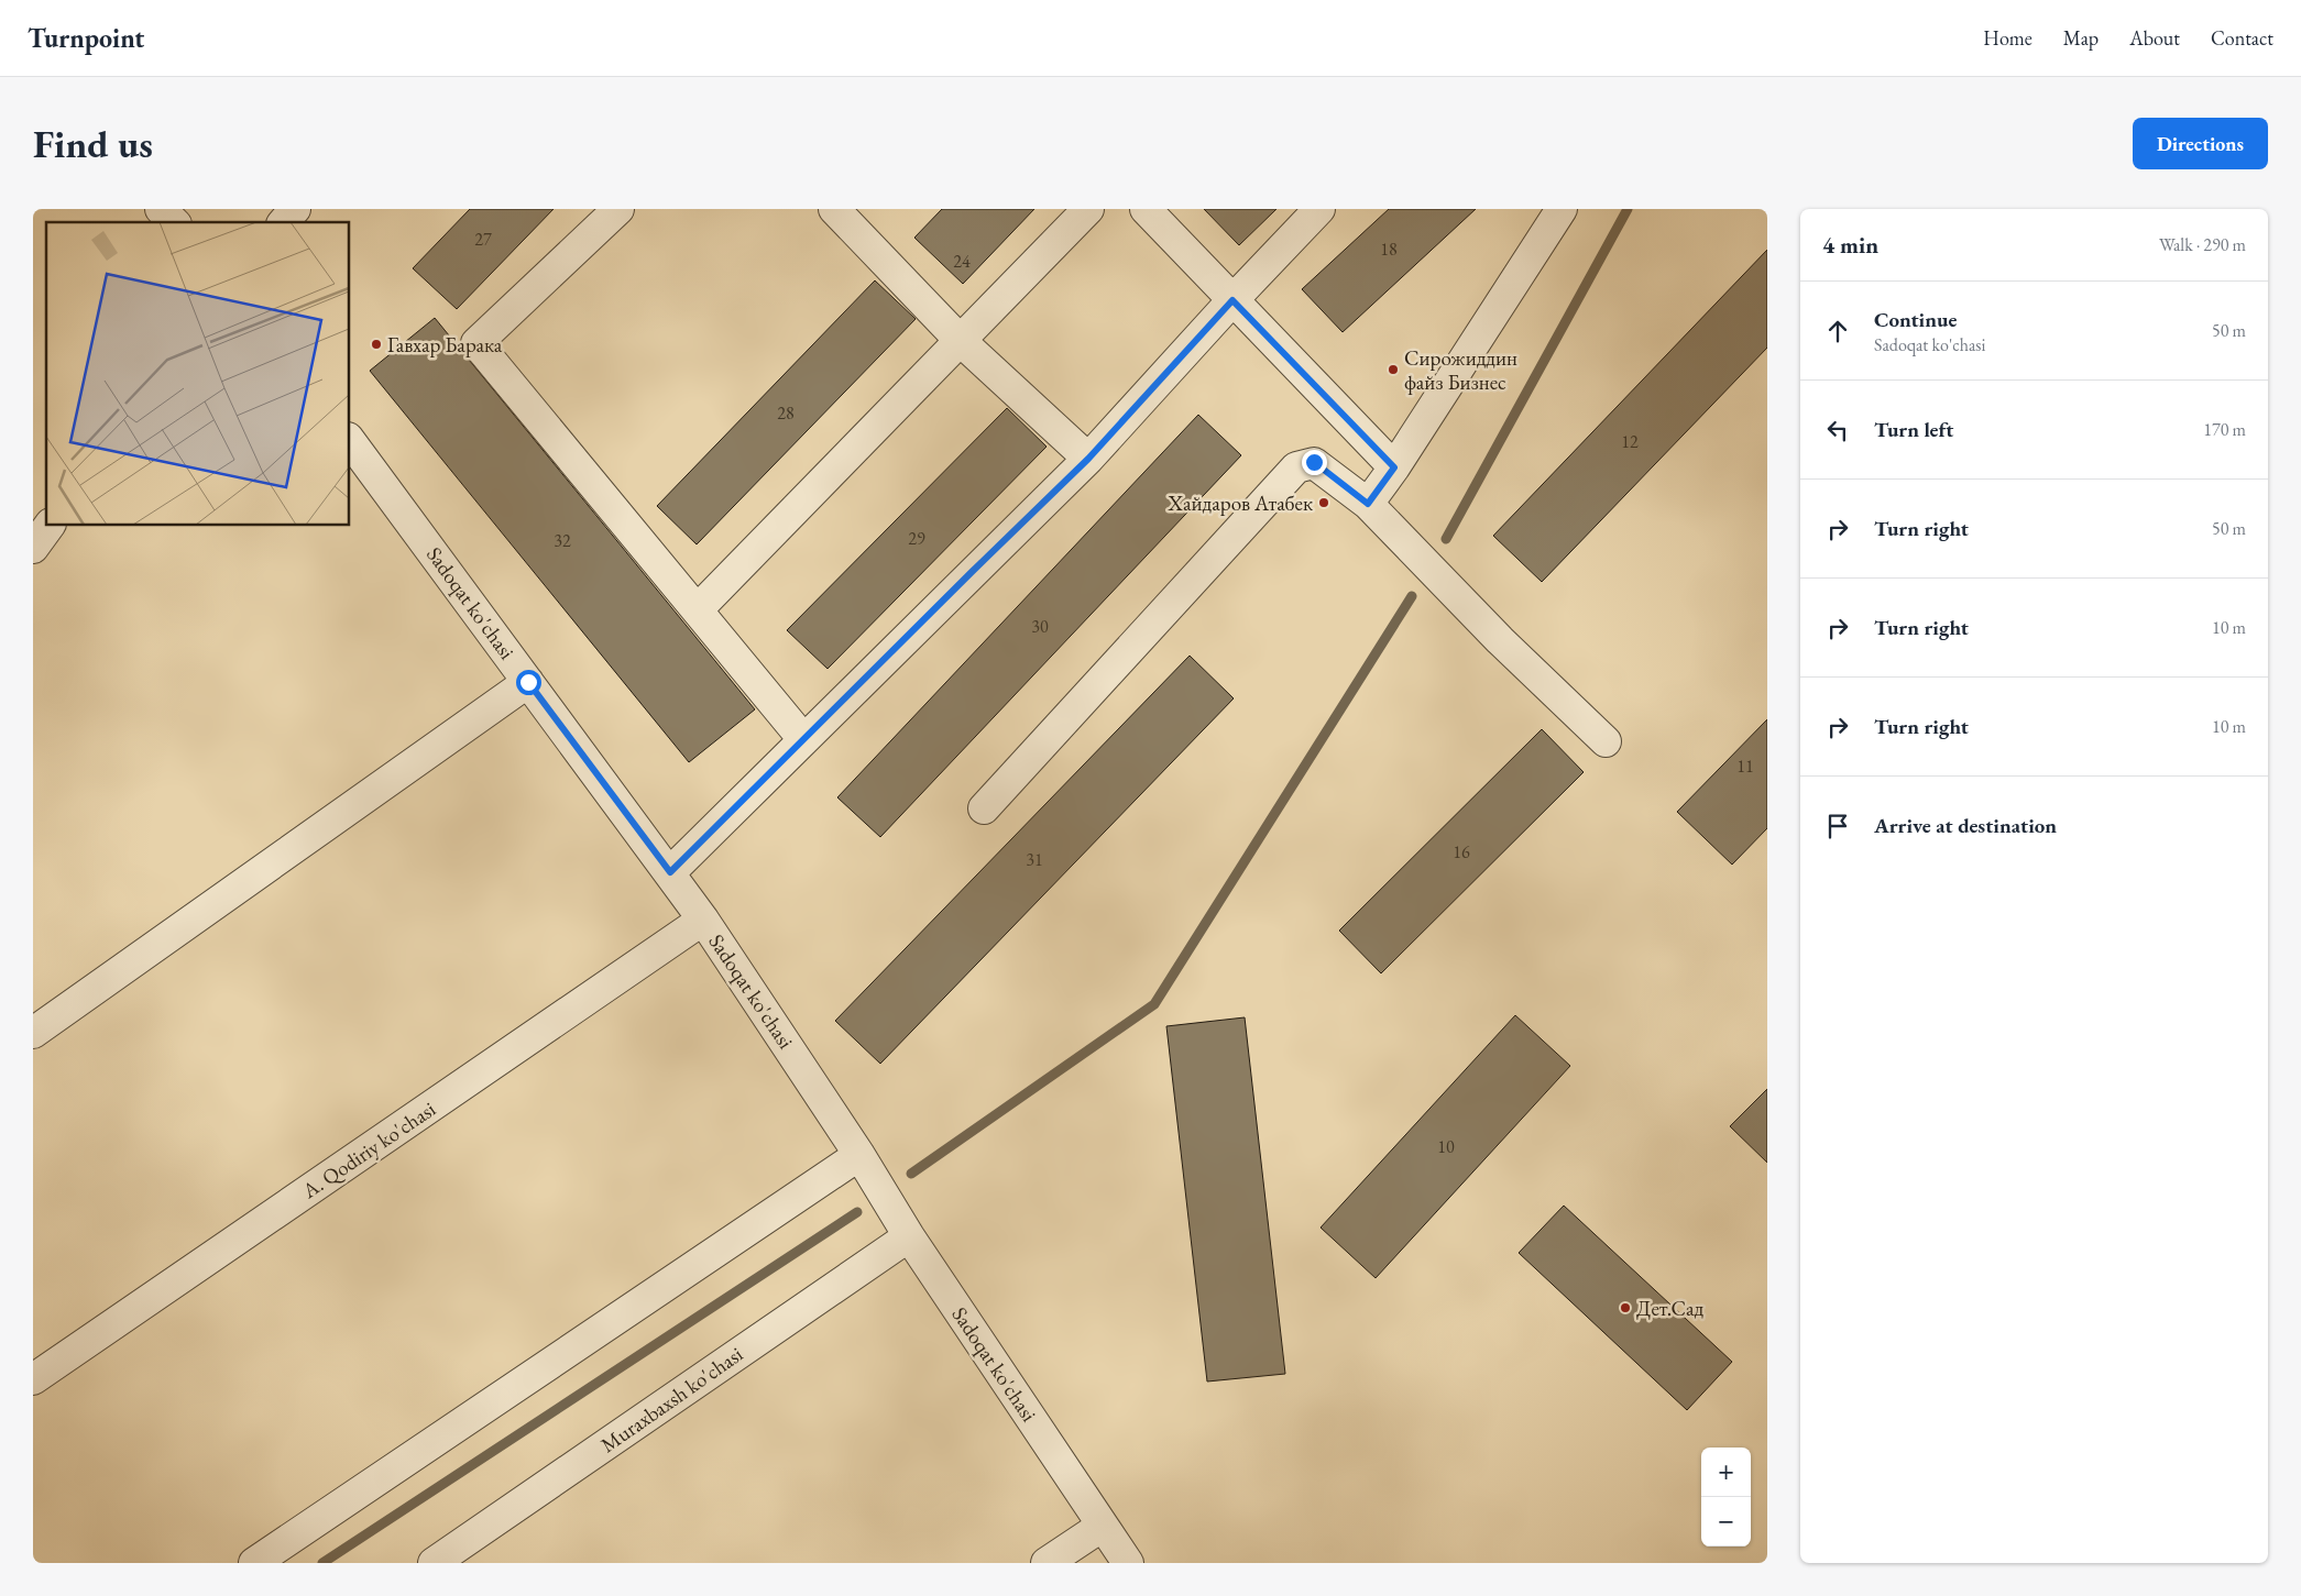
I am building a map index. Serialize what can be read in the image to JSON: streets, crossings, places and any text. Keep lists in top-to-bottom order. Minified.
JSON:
{"streets":{"street":["Sadoqat ko'chasi","A. Qodiriy ko'chasi","Muraxbaxsh ko'chasi"]},"crossings":[["Sadoqat ko'chasi","A. Qodiriy ko'chasi"],["Sadoqat ko'chasi","Muraxbaxsh ko'chasi"]],"places":["Гавхар Барака","Сирожиддин файз Бизнес","Хайдаров Атабек","Дет.Сад"],"house_numbers":["27","18","24","28","12","29","32","30","11","16","31","10"],"page":{"header":"Turnpoint","nav":["Home","Map","About","Contact"],"buttons":"Directions","title":"Find us","heading":["4 min","Walk · 290 m"],"list":[["Continue","Sadoqat ko'chasi","50 m"],["Turn left","170 m"],["Turn right","50 m"],["Turn right","10 m"],["Turn right","10 m"],"Arrive at destination"],"map_buttons":["+","−"]}}
